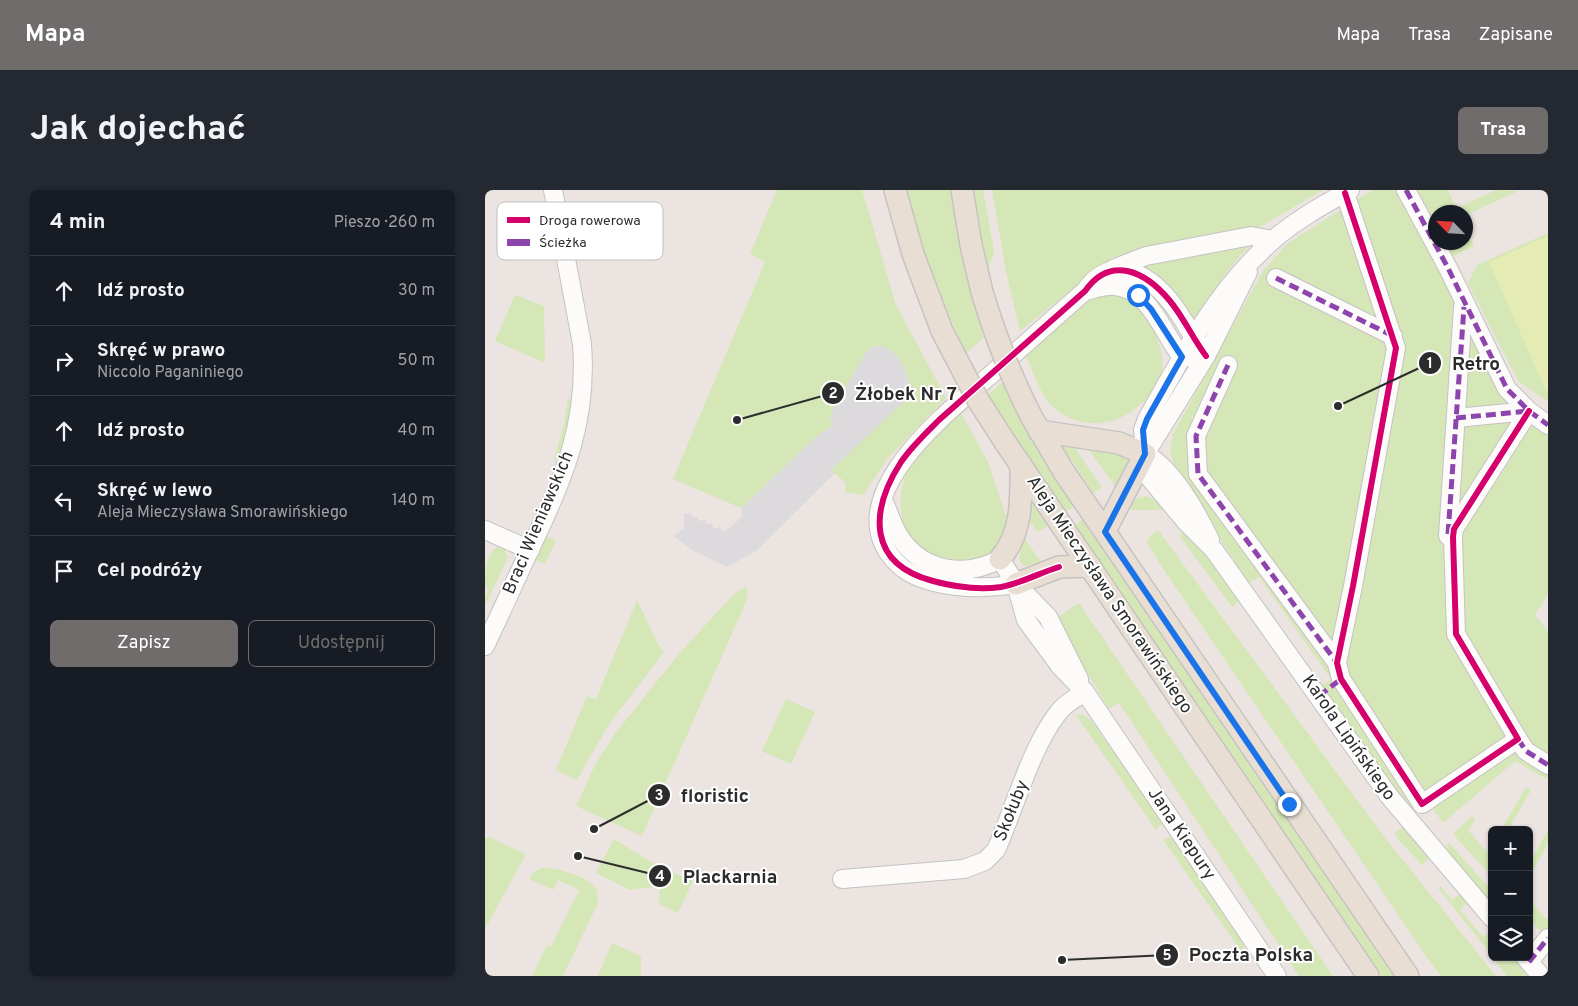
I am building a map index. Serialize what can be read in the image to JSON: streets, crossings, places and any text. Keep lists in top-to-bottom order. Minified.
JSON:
{"streets":{"main road":["Aleja Mieczysława Smorawińskiego"],"street":["Braci Wieniawskich","Karola Lipińskiego","Skołuby","Jana Kiepury"]},"crossings":[["Skołuby","Jana Kiepury"]],"places":["Retro","Żłobek Nr 7","floristic","Plackarnia","Poczta Polska"],"legend":["Droga rowerowa","Ścieżka"],"north":"top left","page":{"header":"Mapa","nav":["Mapa","Trasa","Zapisane"],"buttons":["Trasa",["Zapisz","Udostępnij"]],"title":"Jak dojechać","heading":["4 min","Pieszo · 260 m"],"list":[["Idź prosto","30 m"],["Skręć w prawo","Niccolo Paganiniego","50 m"],["Idź prosto","40 m"],["Skręć w lewo","Aleja Mieczysława Smorawińskiego","140 m"],"Cel podróży"],"map_buttons":["+","−"]}}
